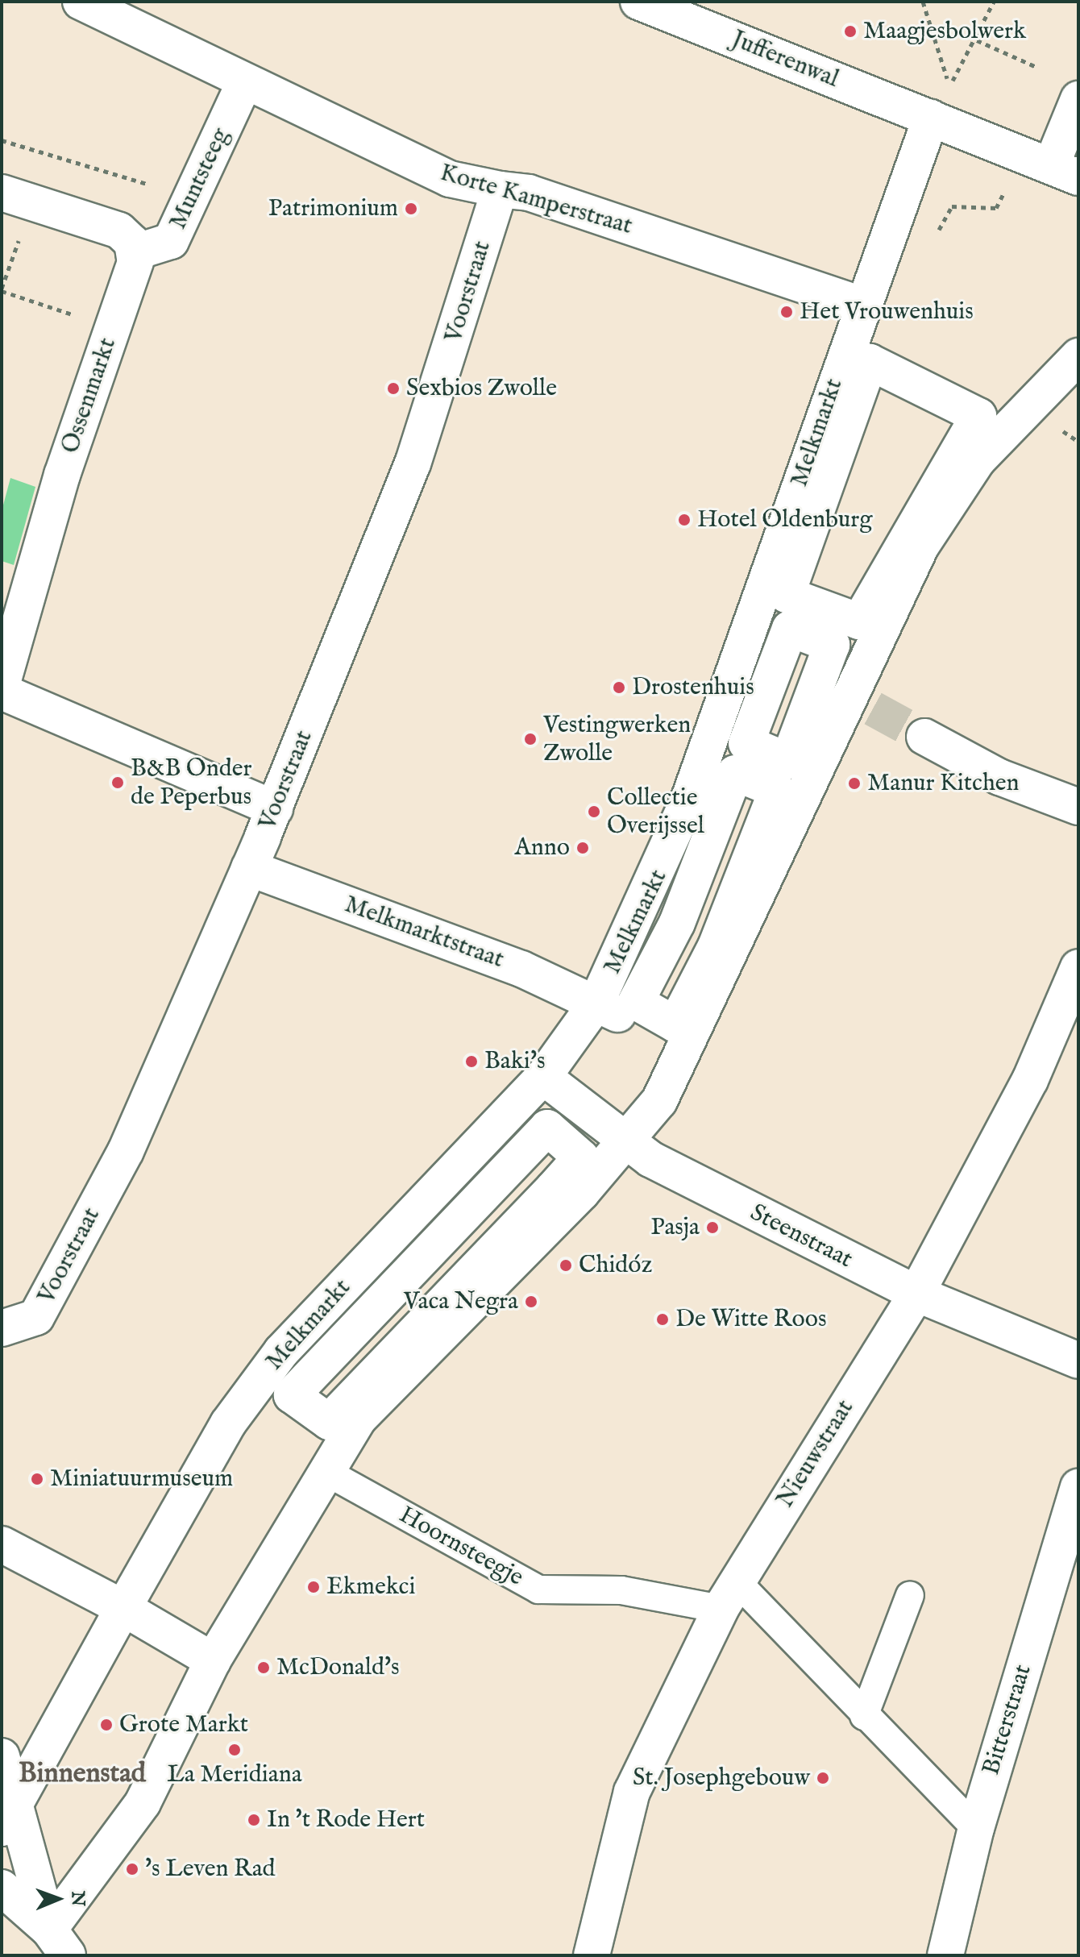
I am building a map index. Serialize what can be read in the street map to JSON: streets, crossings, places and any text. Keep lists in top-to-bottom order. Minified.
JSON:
{"streets":{"street":["Jufferenwal","Muntsteeg","Korte Kamperstraat","Voorstraat","Ossenmarkt","Melkmarkt","Melkmarktstraat","Steenstraat","Nieuwstraat","Bitterstraat"],"lane":["Hoornsteegje"]},"crossings":[["Jufferenwal","Melkmarkt"],["Muntsteeg","Korte Kamperstraat"],["Muntsteeg","Ossenmarkt"],["Korte Kamperstraat","Voorstraat"],["Korte Kamperstraat","Melkmarkt"],["Voorstraat","Melkmarktstraat"],["Melkmarkt","Melkmarktstraat"],["Melkmarkt","Steenstraat"],["Steenstraat","Nieuwstraat"],["Nieuwstraat","Hoornsteegje"]],"districts":["Binnenstad"],"places":["Maagjesbolwerk","Patrimonium","Het Vrouwenhuis","Sexbios Zwolle","Hotel Oldenburg","Drostenhuis","Vestingwerken Zwolle","B&B Onder de Peperbus","Manur Kitchen","Collectie Overijssel","Anno","Baki's","Pasja","Chidóz","Vaca Negra","De Witte Roos","Miniatuurmuseum","Ekmekci","McDonald's","Grote Markt","La Meridiana","St. Josephgebouw","In 't Rode Hert","'s Leven Rad"],"north":"right"}
